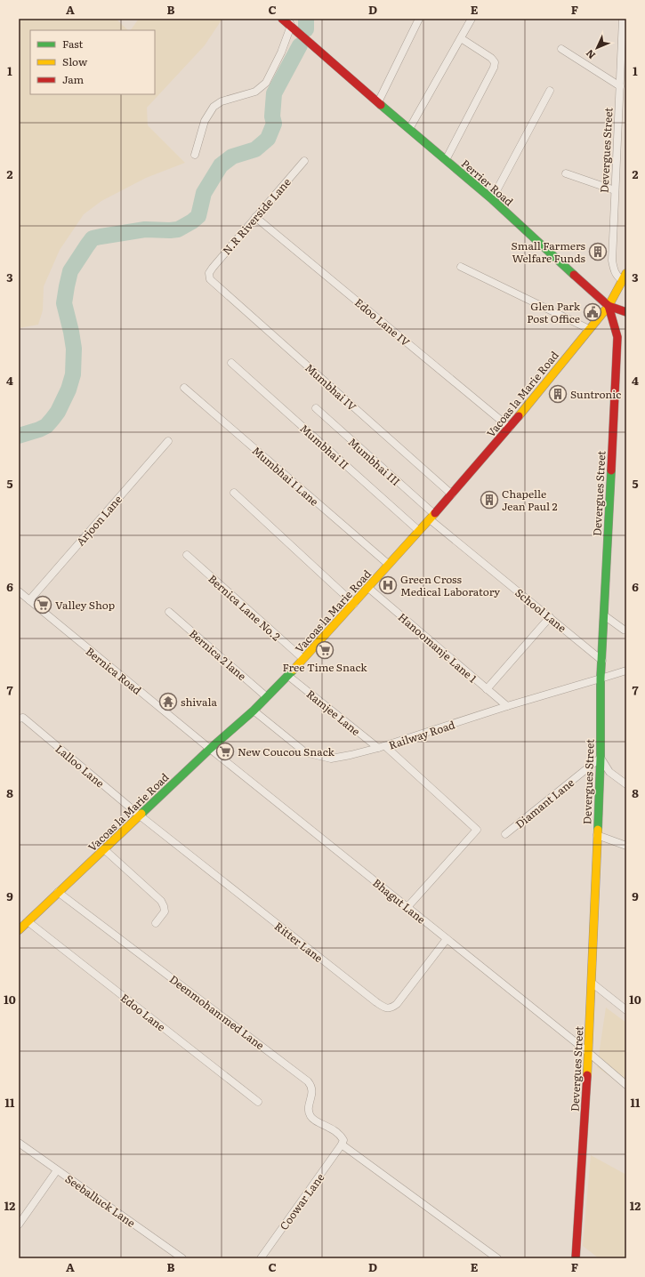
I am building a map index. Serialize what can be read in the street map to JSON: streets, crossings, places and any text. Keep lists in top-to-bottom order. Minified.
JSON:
{"streets":{"street":["Devergues Street","Perrier Road","N.R Riverside Lane","Edoo Lane IV","Mumbhai IV","Vacoas la Marie Road","Mumbhai II","Mumbhai III","Mumbhai I Lane","Arjoon Lane","Bernica Lane No.2","School Lane","Hanoomanje Lane 1","Bernica 2 lane","Bernica Road","Ramjee Lane","Railway Road","Lalloo Lane","Diamant Lane","Bhagut Lane","Ritter Lane","Edoo Lane","Deenmohammed Lane","Seeballuck Lane","Coowar Lane"]},"crossings":[["Devergues Street","Perrier Road"],["Devergues Street","Vacoas la Marie Road"],["Devergues Street","School Lane"],["Devergues Street","Railway Road"],["Devergues Street","Diamant Lane"],["Devergues Street","Bhagut Lane"],["Perrier Road","Vacoas la Marie Road"],["N.R Riverside Lane","Edoo Lane IV"],["N.R Riverside Lane","Mumbhai IV"],["Edoo Lane IV","Vacoas la Marie Road"],["Mumbhai IV","Vacoas la Marie Road"],["Vacoas la Marie Road","Mumbhai II"],["Vacoas la Marie Road","Mumbhai III"],["Vacoas la Marie Road","Mumbhai I Lane"],["Vacoas la Marie Road","Bernica Lane No.2"],["Vacoas la Marie Road","School Lane"],["Vacoas la Marie Road","Hanoomanje Lane 1"],["Vacoas la Marie Road","Bernica 2 lane"],["Vacoas la Marie Road","Bernica Road"],["Vacoas la Marie Road","Ramjee Lane"],["Vacoas la Marie Road","Railway Road"],["Vacoas la Marie Road","Lalloo Lane"],["Vacoas la Marie Road","Bhagut Lane"],["Vacoas la Marie Road","Ritter Lane"],["Vacoas la Marie Road","Edoo Lane"],["Vacoas la Marie Road","Deenmohammed Lane"],["Mumbhai III","School Lane"],["Arjoon Lane","Bernica Road"],["Hanoomanje Lane 1","Railway Road"],["Bernica Road","Bhagut Lane"],["Ramjee Lane","Railway Road"],["Ramjee Lane","Bhagut Lane"],["Lalloo Lane","Ritter Lane"],["Bhagut Lane","Ritter Lane"],["Deenmohammed Lane","Coowar Lane"]],"places":{"building":["Small Farmers Welfare Funds","Suntronic","Chapelle Jean Paul 2"],"public building":["Glen Park Post Office"],"hospital":["Green Cross Medical Laboratory"],"supermarket":["Valley Shop","Free Time Snack","New Coucou Snack"],"temple":["shivala"]},"legend":["Fast","Slow","Jam"],"north":"bottom left","grid":{"columns":["A","B","C","D","E","F"],"rows":["1","2","3","4","5","6","7","8","9","10","11","12"]}}
